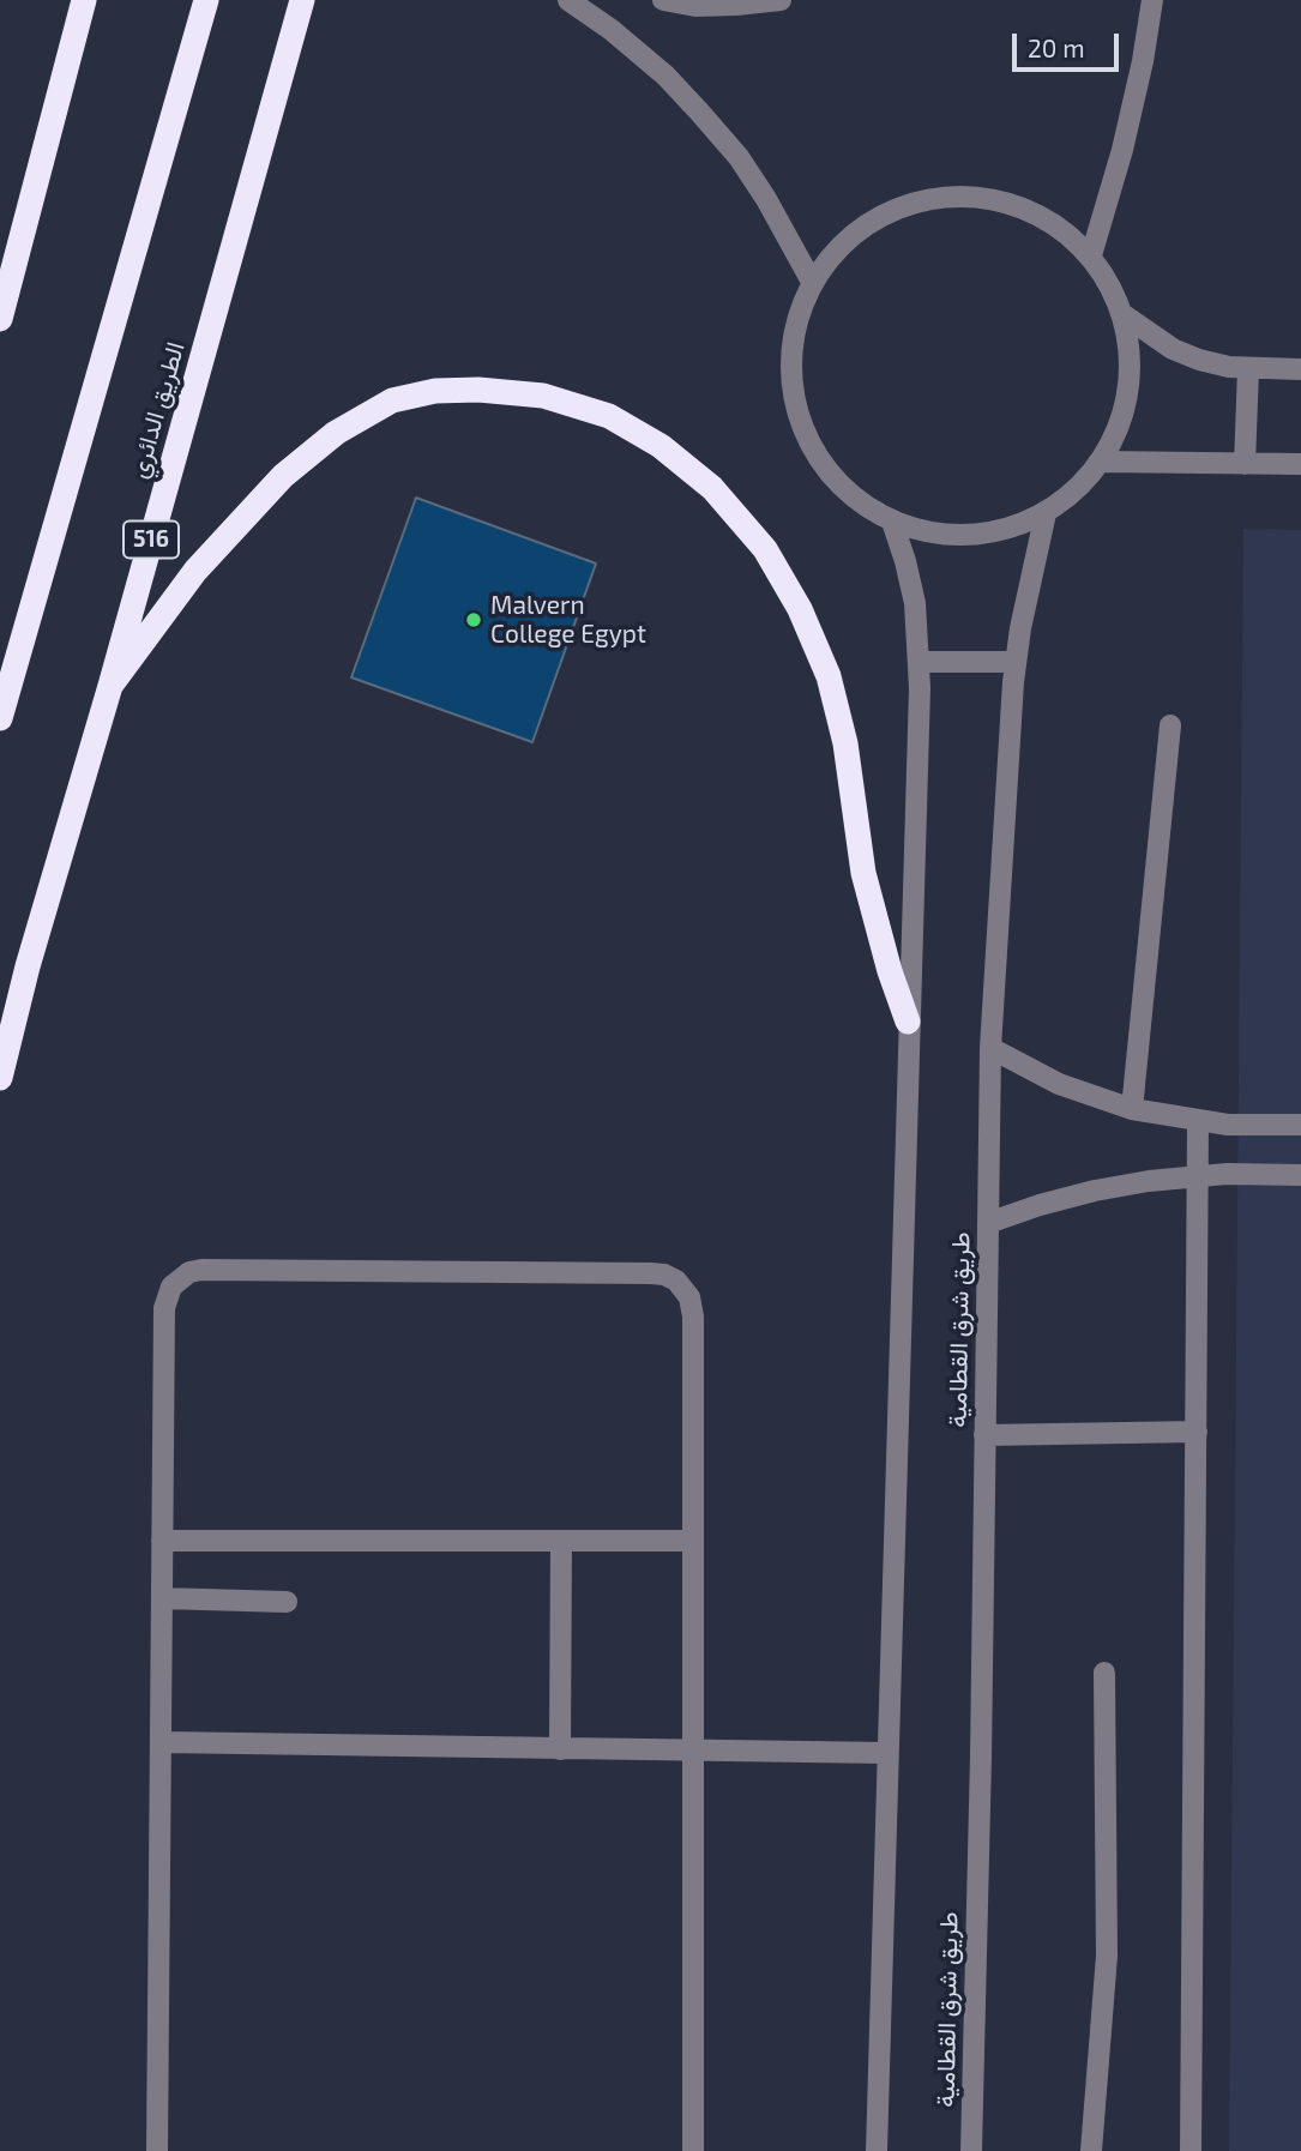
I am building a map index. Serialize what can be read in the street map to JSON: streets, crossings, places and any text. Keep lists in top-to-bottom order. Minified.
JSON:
{"streets":{"highway":["الطريق الدائري","516"],"street":["طريق شرق القطامية"]},"places":["Malvern College Egypt"],"scale_bar":"20 m"}
